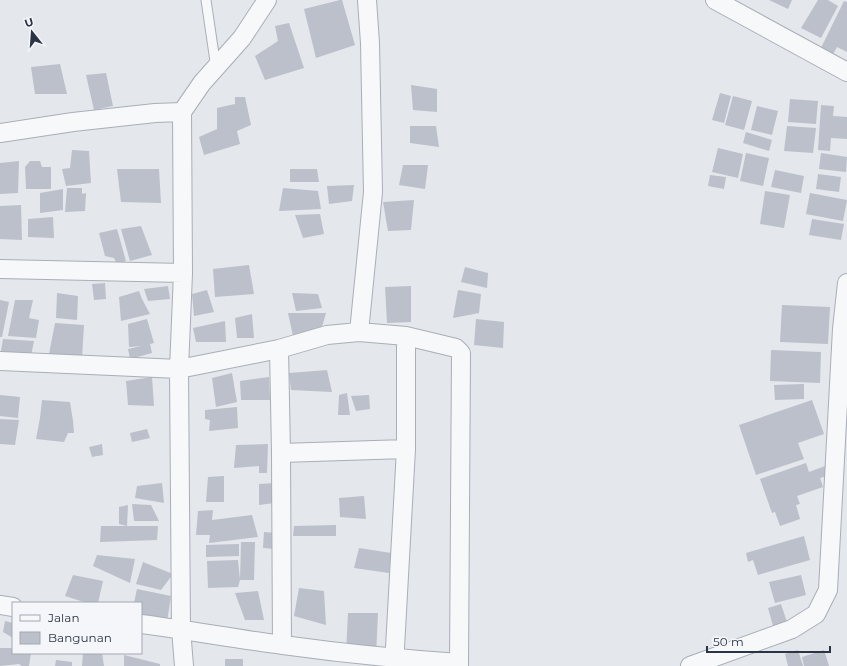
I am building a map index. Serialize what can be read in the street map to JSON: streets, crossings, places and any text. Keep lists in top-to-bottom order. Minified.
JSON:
{"legend":["Jalan","Bangunan"],"scale_bar":"50 m","north":"top"}
